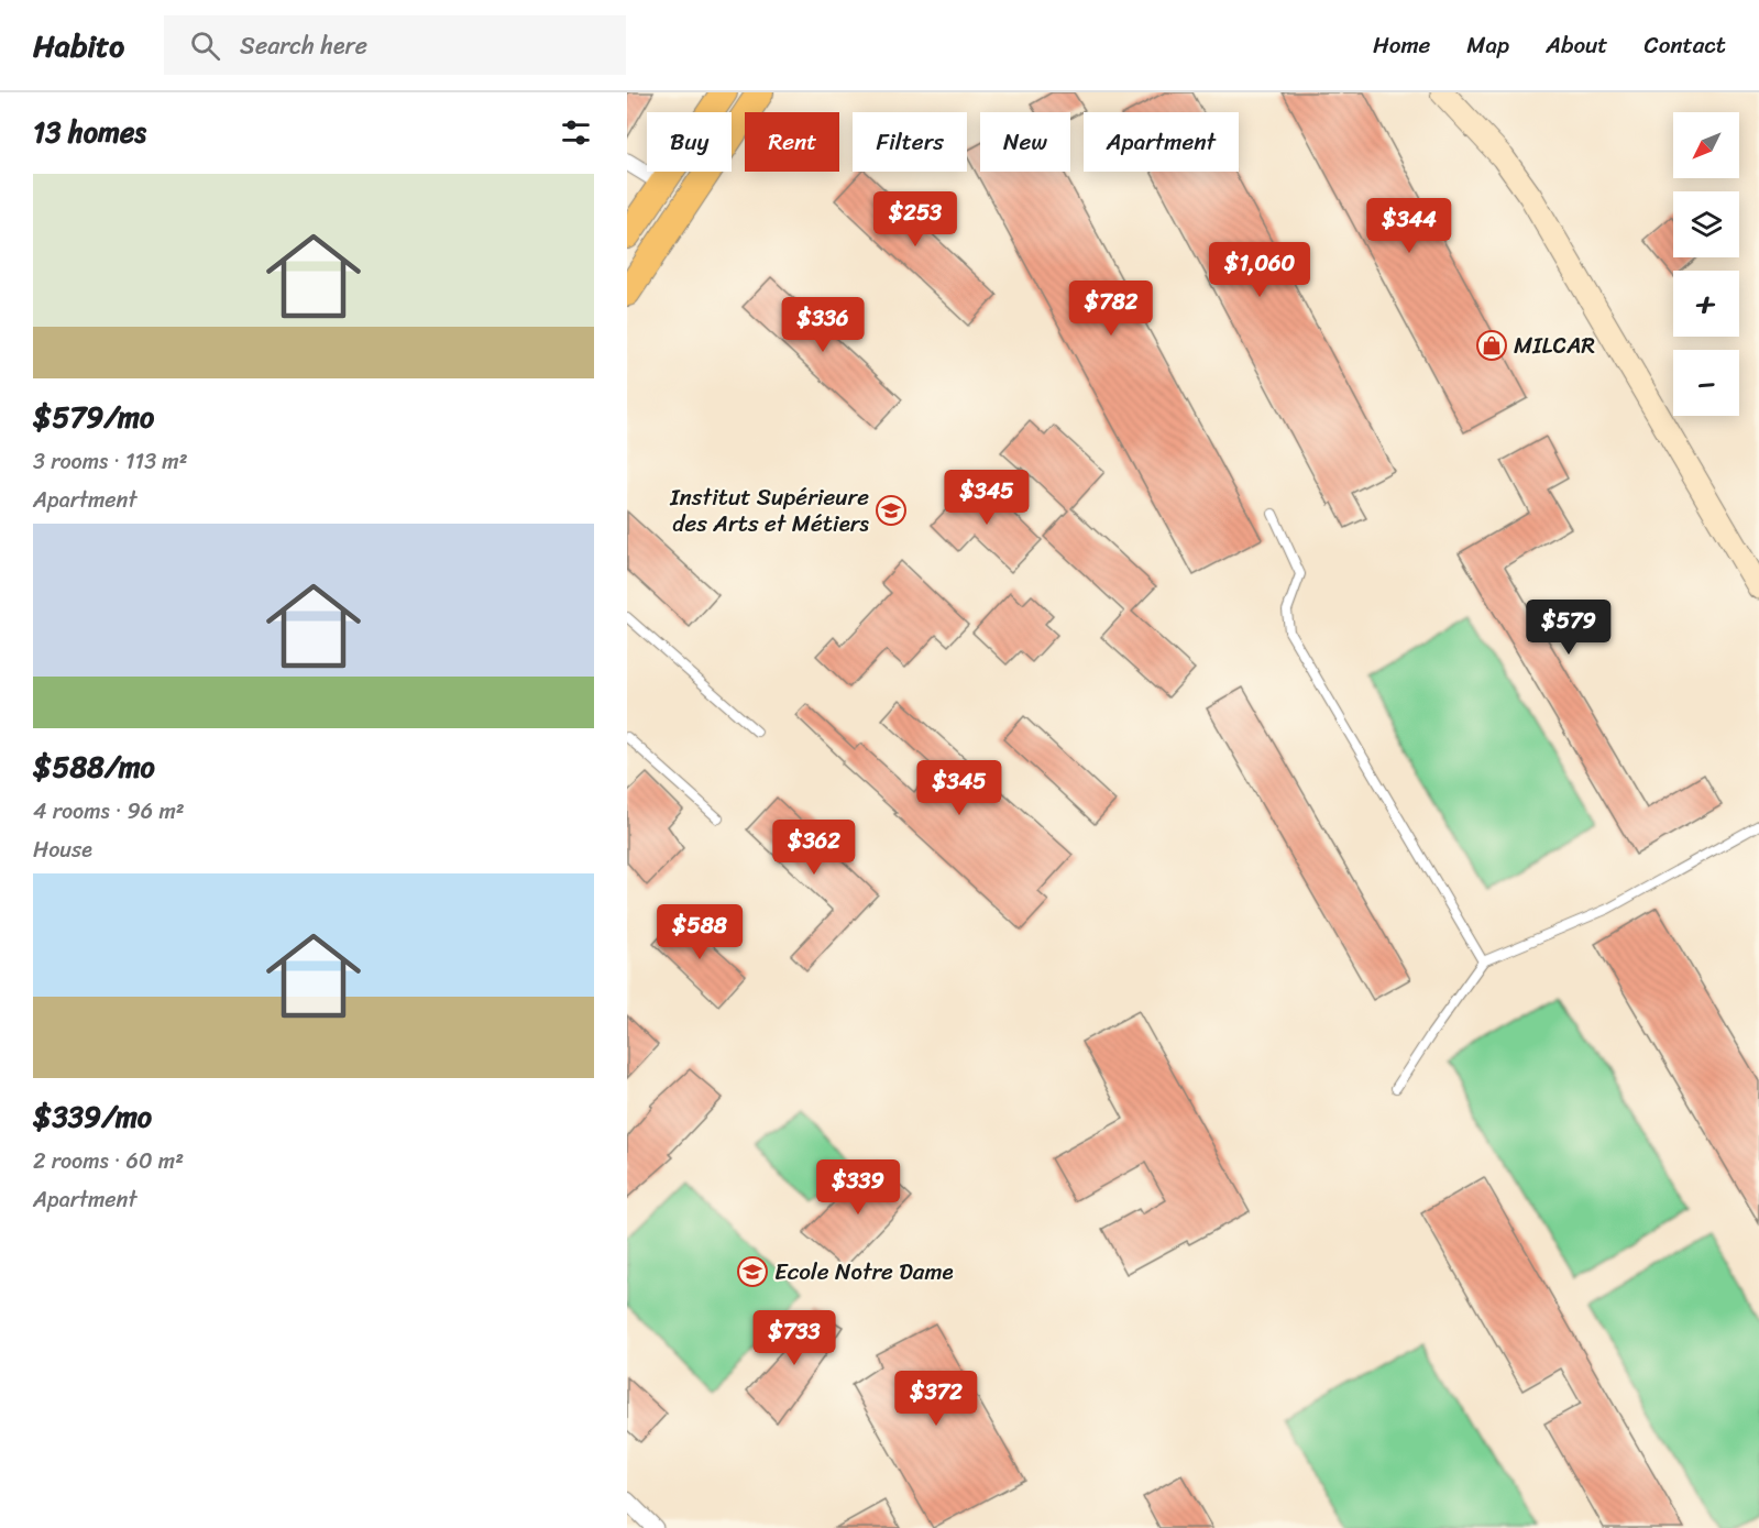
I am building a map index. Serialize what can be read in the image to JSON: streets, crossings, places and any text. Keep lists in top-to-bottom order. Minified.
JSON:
{"places":{"shop":["MILCAR"],"school or university":["Institut Supérieure des Arts et Métiers","Ecole Notre Dame"]},"north":"bottom left","page":{"header":"Habito","search":"Search here","nav":["Home","Map","About","Contact"],"heading":"13 homes","map_buttons":["+","−"],"chip":["Buy","Rent","Filters","New","Apartment"],"list":[{"name":"$579/mo","note":"3 rooms · 113 m² · Apartment"},{"name":"$588/mo","note":"4 rooms · 96 m² · House"},{"name":"$339/mo","note":"2 rooms · 60 m² · Apartment"}],"price":["$253","$344","$1,060","$782","$336","$345","$579","$345","$362","$588","$339","$733","$372"]}}
